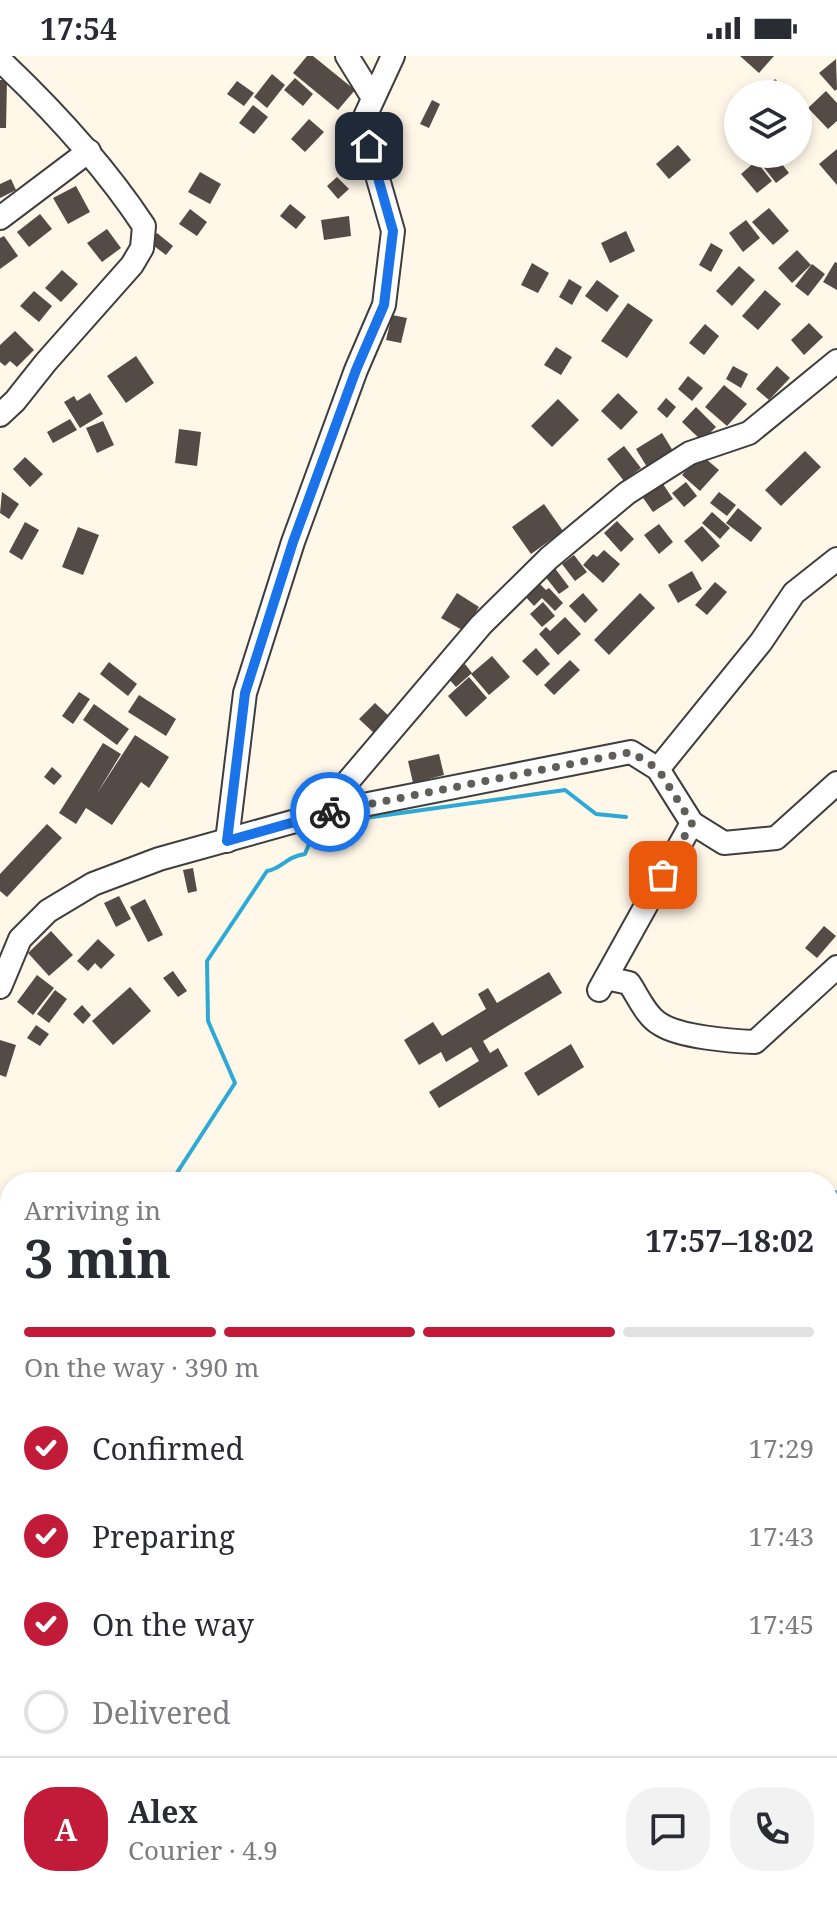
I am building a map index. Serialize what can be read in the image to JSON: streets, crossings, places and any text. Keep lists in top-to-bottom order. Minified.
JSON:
{"page":{"status":"17:54","heading":["3 min","Arriving in","17:57–18:02"],"panel":["Alex","Courier · 4.9"],"bar":"On the way · 390 m","list":[["Confirmed","17:29"],["Preparing","17:43"],["On the way","17:45"],"Delivered"],"round":"A"}}
